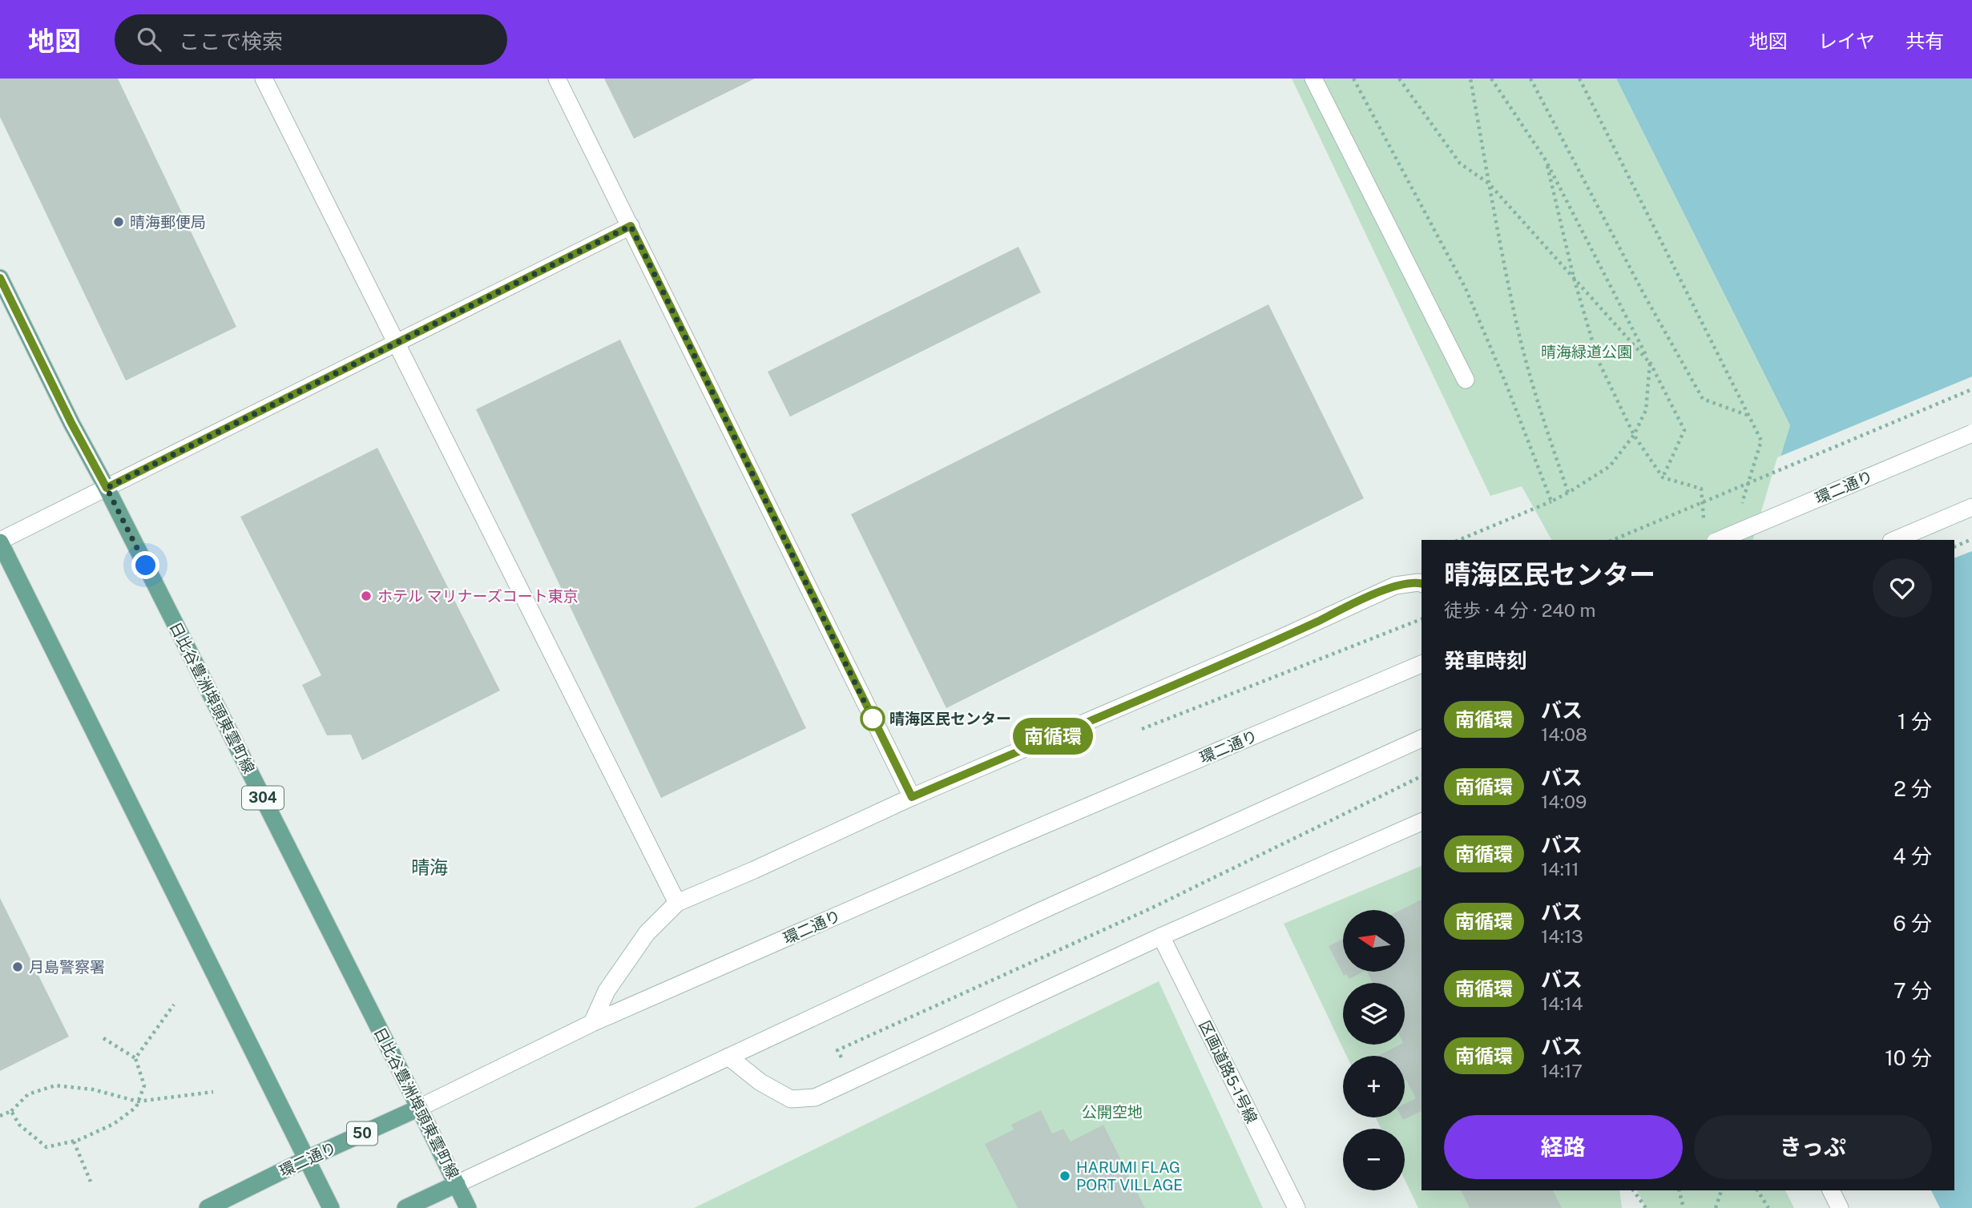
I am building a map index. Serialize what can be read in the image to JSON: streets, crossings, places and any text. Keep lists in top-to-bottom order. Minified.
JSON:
{"streets":{"main road":["環二通り","日比谷豊洲埠頭東雲町線","304","区画道路5-1号線","50"]},"crossings":[["環二通り","日比谷豊洲埠頭東雲町線"]],"districts":["晴海"],"parks":["晴海緑道公園","公開空地"],"places":["晴海郵便局","ホテル マリナーズコート東京","晴海区民センター","月島警察署","HARUMI FLAG PORT VILLAGE"],"lines":["bus line 南循環"],"north":"left","page":{"header":"地図","search":"ここで検索","nav":["地図","レイヤ","共有"],"on_map":"南循環","heading":[["晴海区民センター","徒歩 · 4 分 · 240 m"],"発車時刻"],"list":[{"mark":"南循環","name":"バス","note":"14:08","value":"1 分"},{"mark":"南循環","name":"バス","note":"14:09","value":"2 分"},{"mark":"南循環","name":"バス","note":"14:11","value":"4 分"},{"mark":"南循環","name":"バス","note":"14:13","value":"6 分"},{"mark":"南循環","name":"バス","note":"14:14","value":"7 分"},{"mark":"南循環","name":"バス","note":"14:17","value":"10 分"}],"map_buttons":["+","−"],"buttons":["経路","きっぷ"]}}
